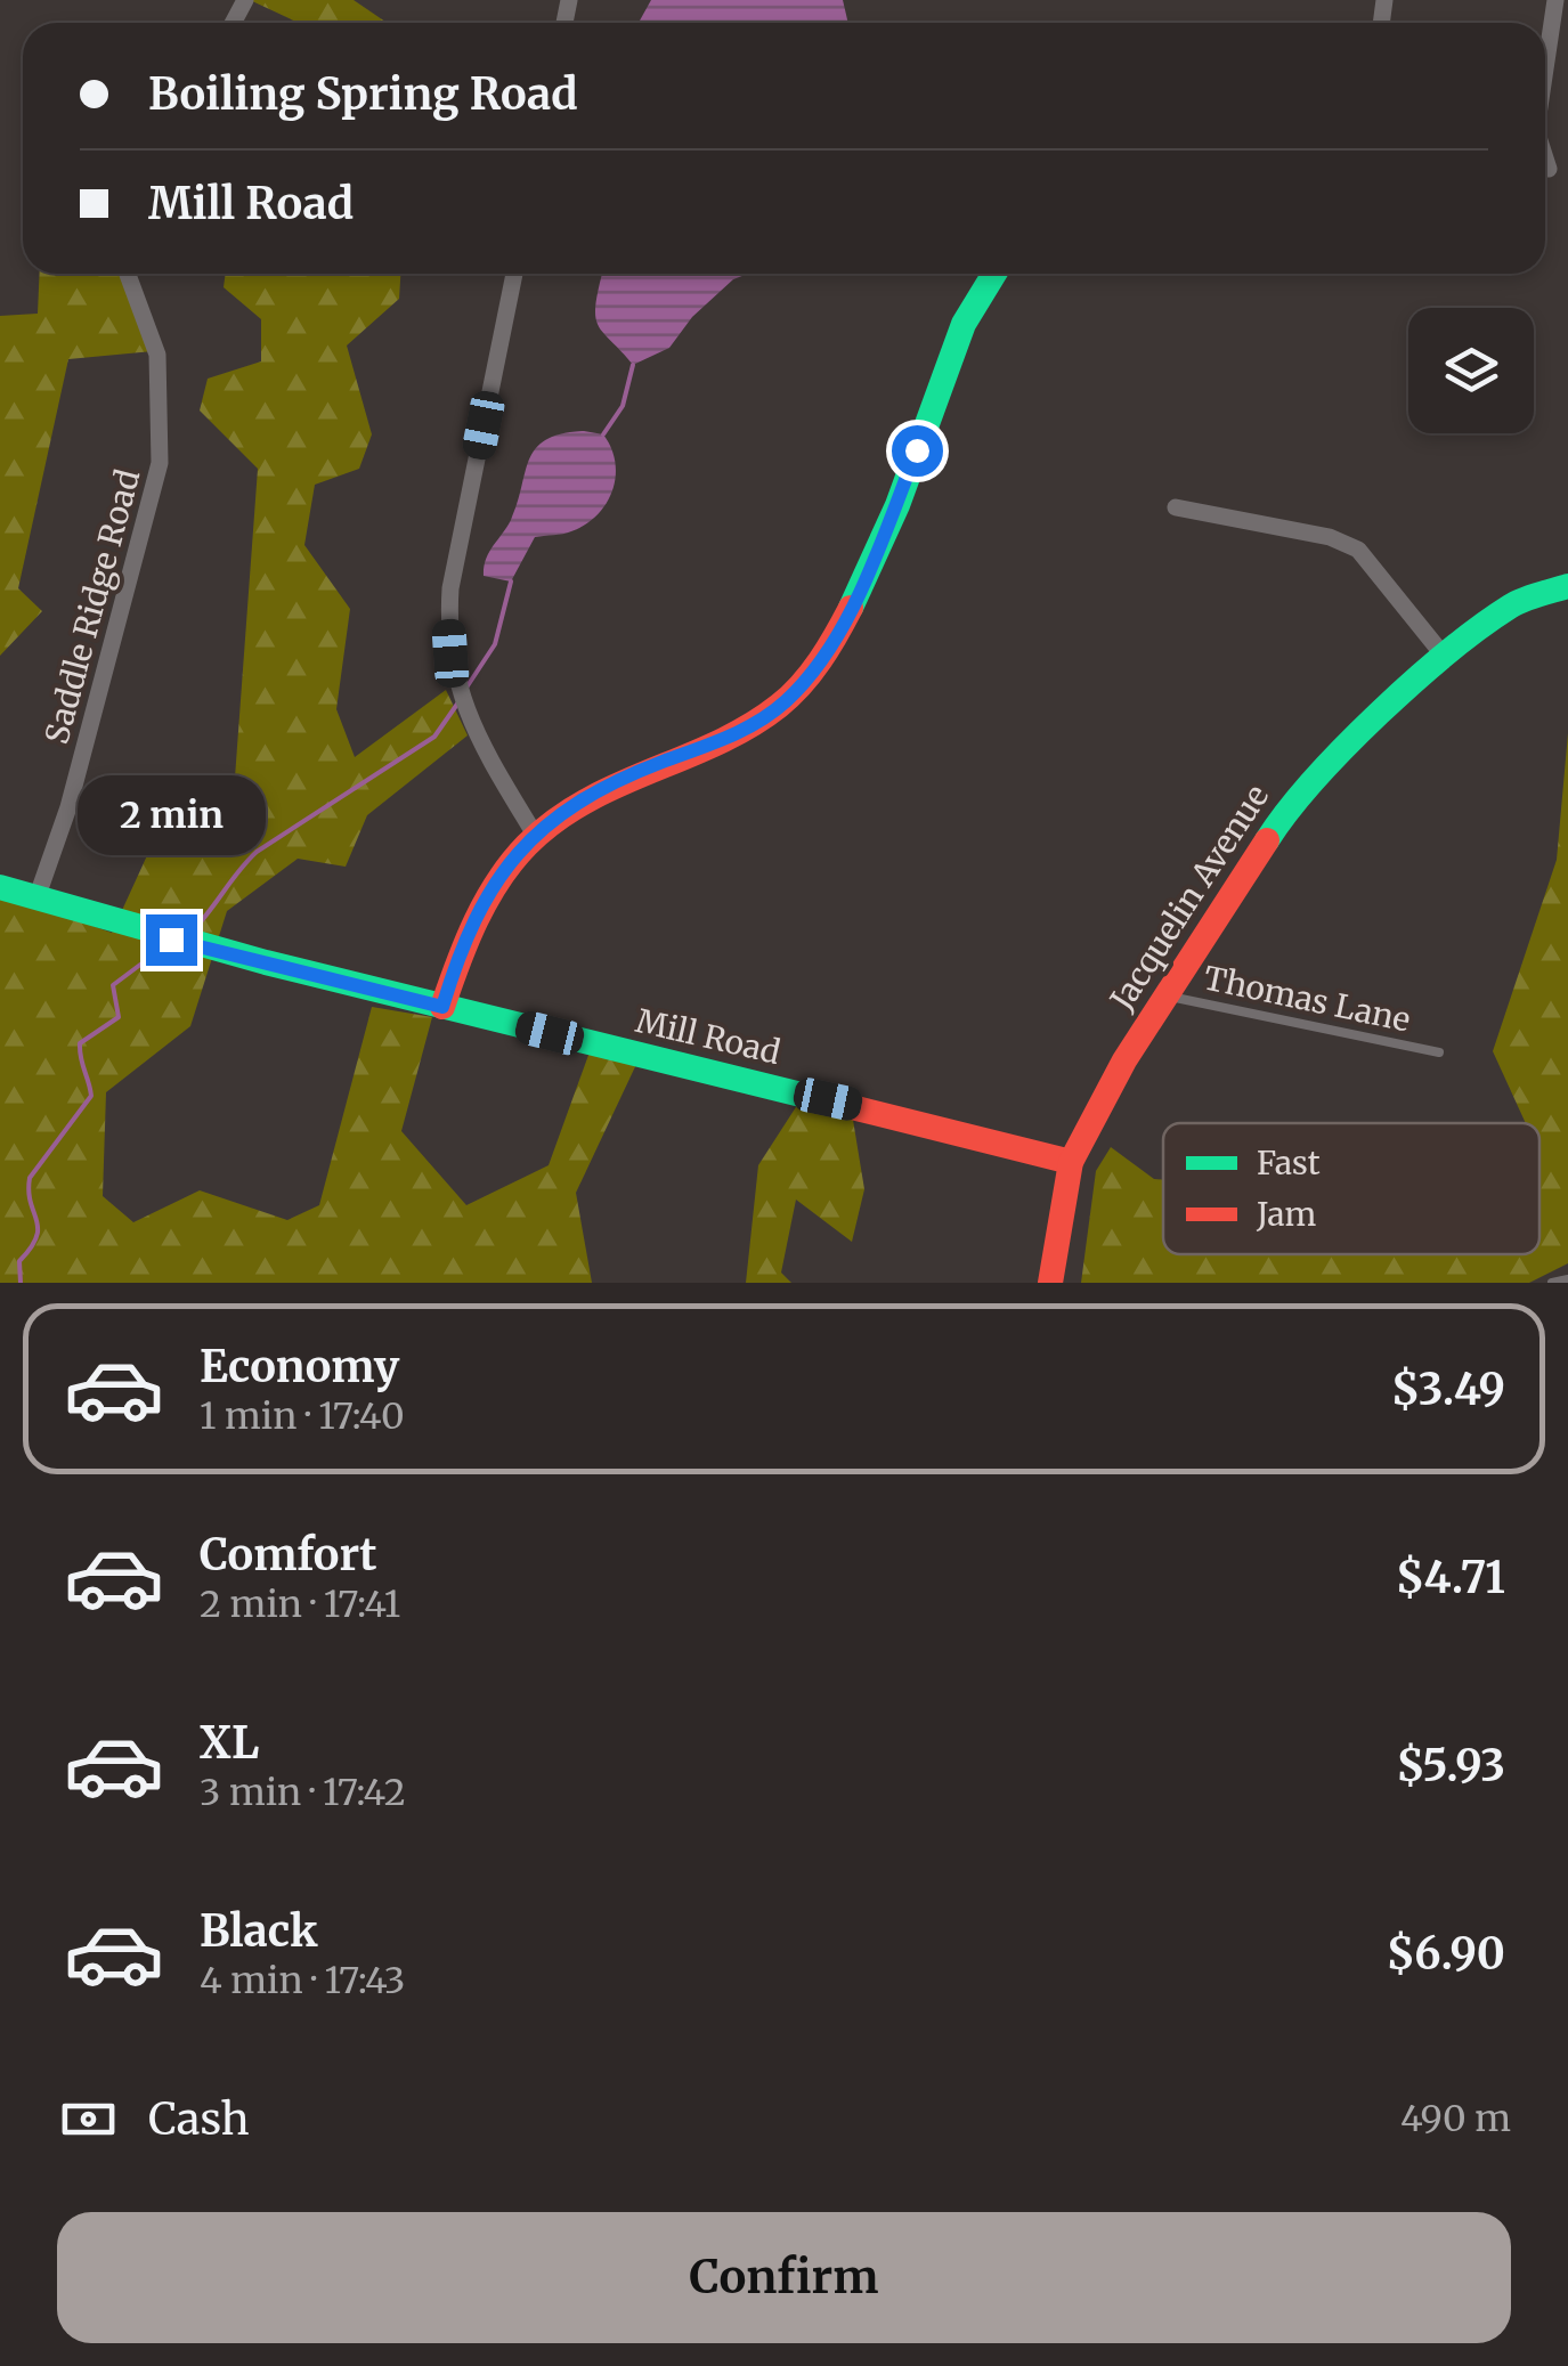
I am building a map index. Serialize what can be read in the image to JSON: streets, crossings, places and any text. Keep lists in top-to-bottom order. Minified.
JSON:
{"streets":{"street":["Saddle Ridge Road","Jacquelin Avenue","Mill Road"],"lane":["Thomas Lane"]},"crossings":[["Saddle Ridge Road","Mill Road"],["Jacquelin Avenue","Thomas Lane"],["Jacquelin Avenue","Mill Road"]],"legend":["Fast","Jam"],"page":{"banner":["Boiling Spring Road","Mill Road"],"bubble":"2 min","list":[{"name":"Economy","note":"1 min · 17:40","value":"$3.49"},{"name":"Comfort","note":"2 min · 17:41","value":"$4.71"},{"name":"XL","note":"3 min · 17:42","value":"$5.93"},{"name":"Black","note":"4 min · 17:43","value":"$6.90"}],"pay":["Cash","490 m"],"buttons":"Confirm"}}
